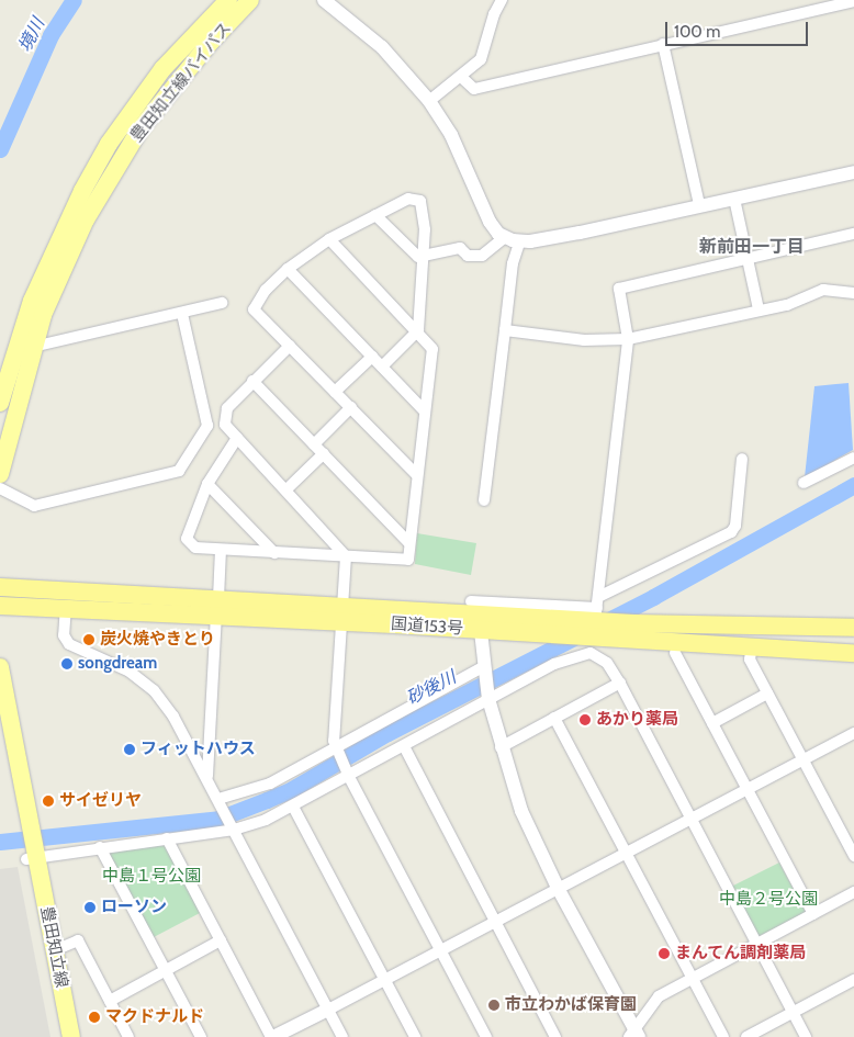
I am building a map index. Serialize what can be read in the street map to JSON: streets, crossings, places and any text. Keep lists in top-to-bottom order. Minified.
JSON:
{"streets":{"highway":["国道153号"],"main road":["豊田知立線バイパス","豊田知立線"]},"districts":["新前田一丁目"],"water":["境川","砂後川"],"parks":["中島１号公園","中島２号公園"],"places":["炭火焼やきとり","songdream","あかり薬局","フィットハウス","サイゼリヤ","ローソン","まんてん調剤薬局","市立わかば保育園","マクドナルド"],"scale_bar":"100 m"}
